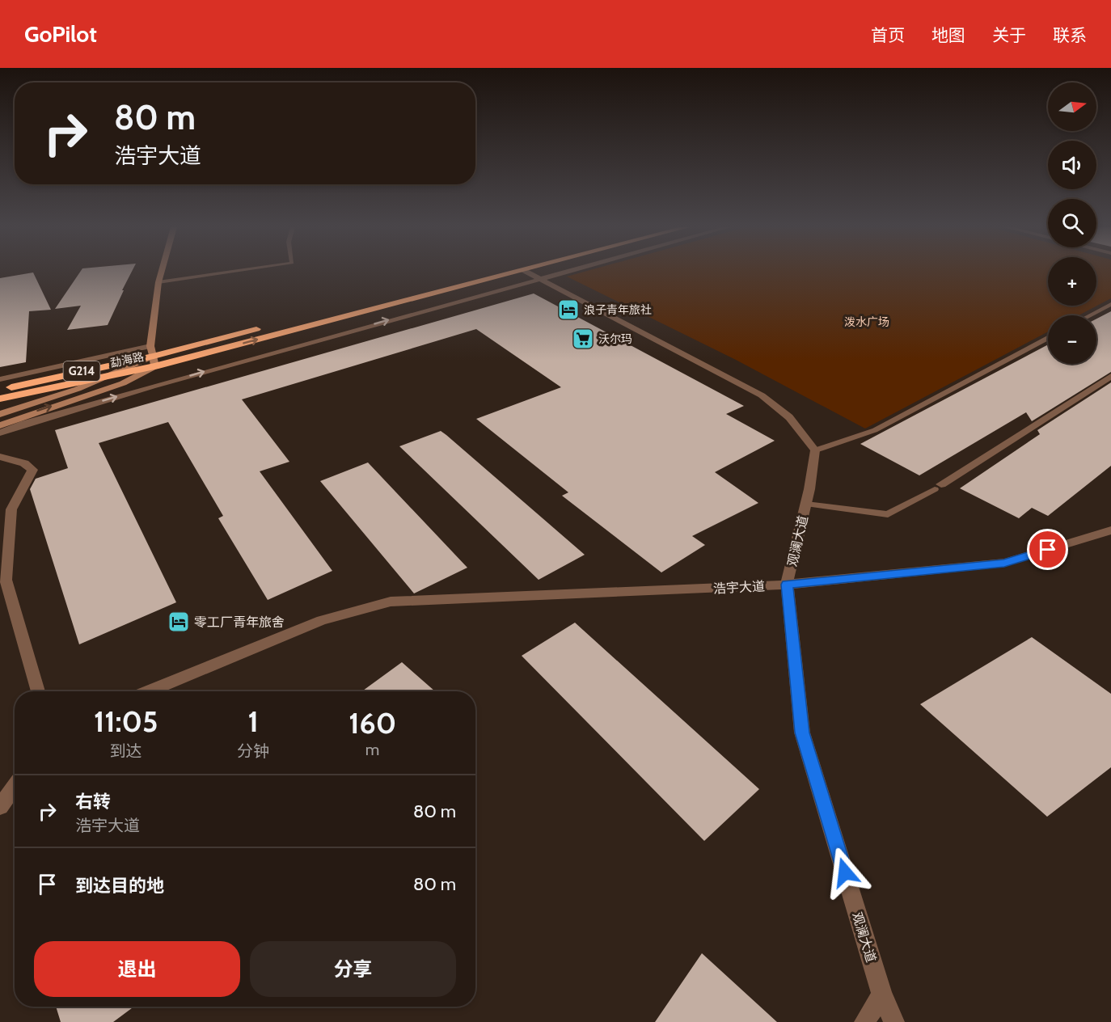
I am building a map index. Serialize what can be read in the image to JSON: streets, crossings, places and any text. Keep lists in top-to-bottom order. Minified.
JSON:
{"streets":{"highway":["勐海路","G214"],"street":["观澜大道","浩宇大道"]},"crossings":[["勐海路","G214"],["观澜大道","浩宇大道"]],"parks":["泼水广场"],"places":{"hotel":["浪子青年旅社","零工厂青年旅舍"],"supermarket":["沃尔玛"]},"north":"right","page":{"header":"GoPilot","nav":["首页","地图","关于","联系"],"map_buttons":["+","−"],"turn":["80 m","浩宇大道"],"eta":["11:05","到达","1","分钟","160","m"],"list":[{"name":"右转","note":"浩宇大道","value":"80 m"},{"name":"到达目的地","value":"80 m"}],"buttons":["退出","分享"]}}
